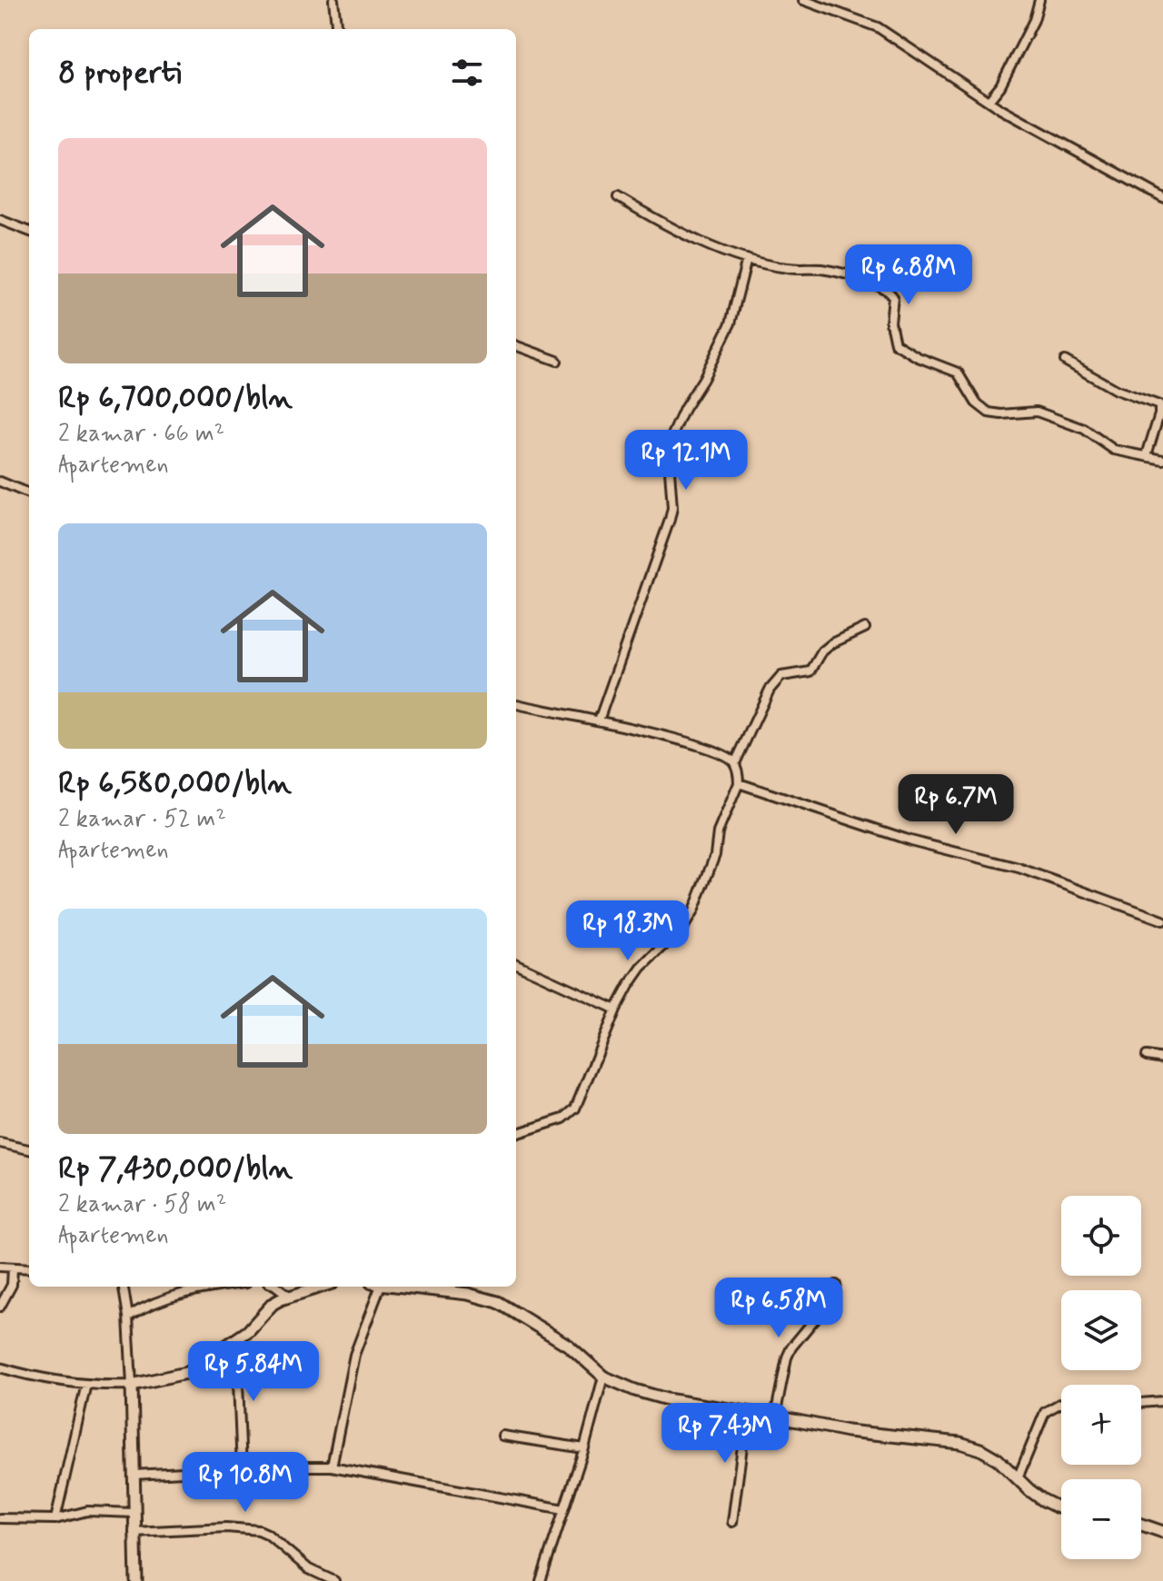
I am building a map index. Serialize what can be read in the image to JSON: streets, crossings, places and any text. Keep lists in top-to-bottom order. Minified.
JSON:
{"page":{"heading":"8 properti","list":[{"name":"Rp 6,700,000/bln","note":"2 kamar · 66 m² · Apartemen"},{"name":"Rp 6,580,000/bln","note":"2 kamar · 52 m² · Apartemen"},{"name":"Rp 7,430,000/bln","note":"2 kamar · 58 m² · Apartemen"}],"price":["Rp 6.88M","Rp 12.1M","Rp 6.7M","Rp 18.3M","Rp 6.58M","Rp 5.84M","Rp 7.43M","Rp 10.8M"],"map_buttons":["+","−"]}}
